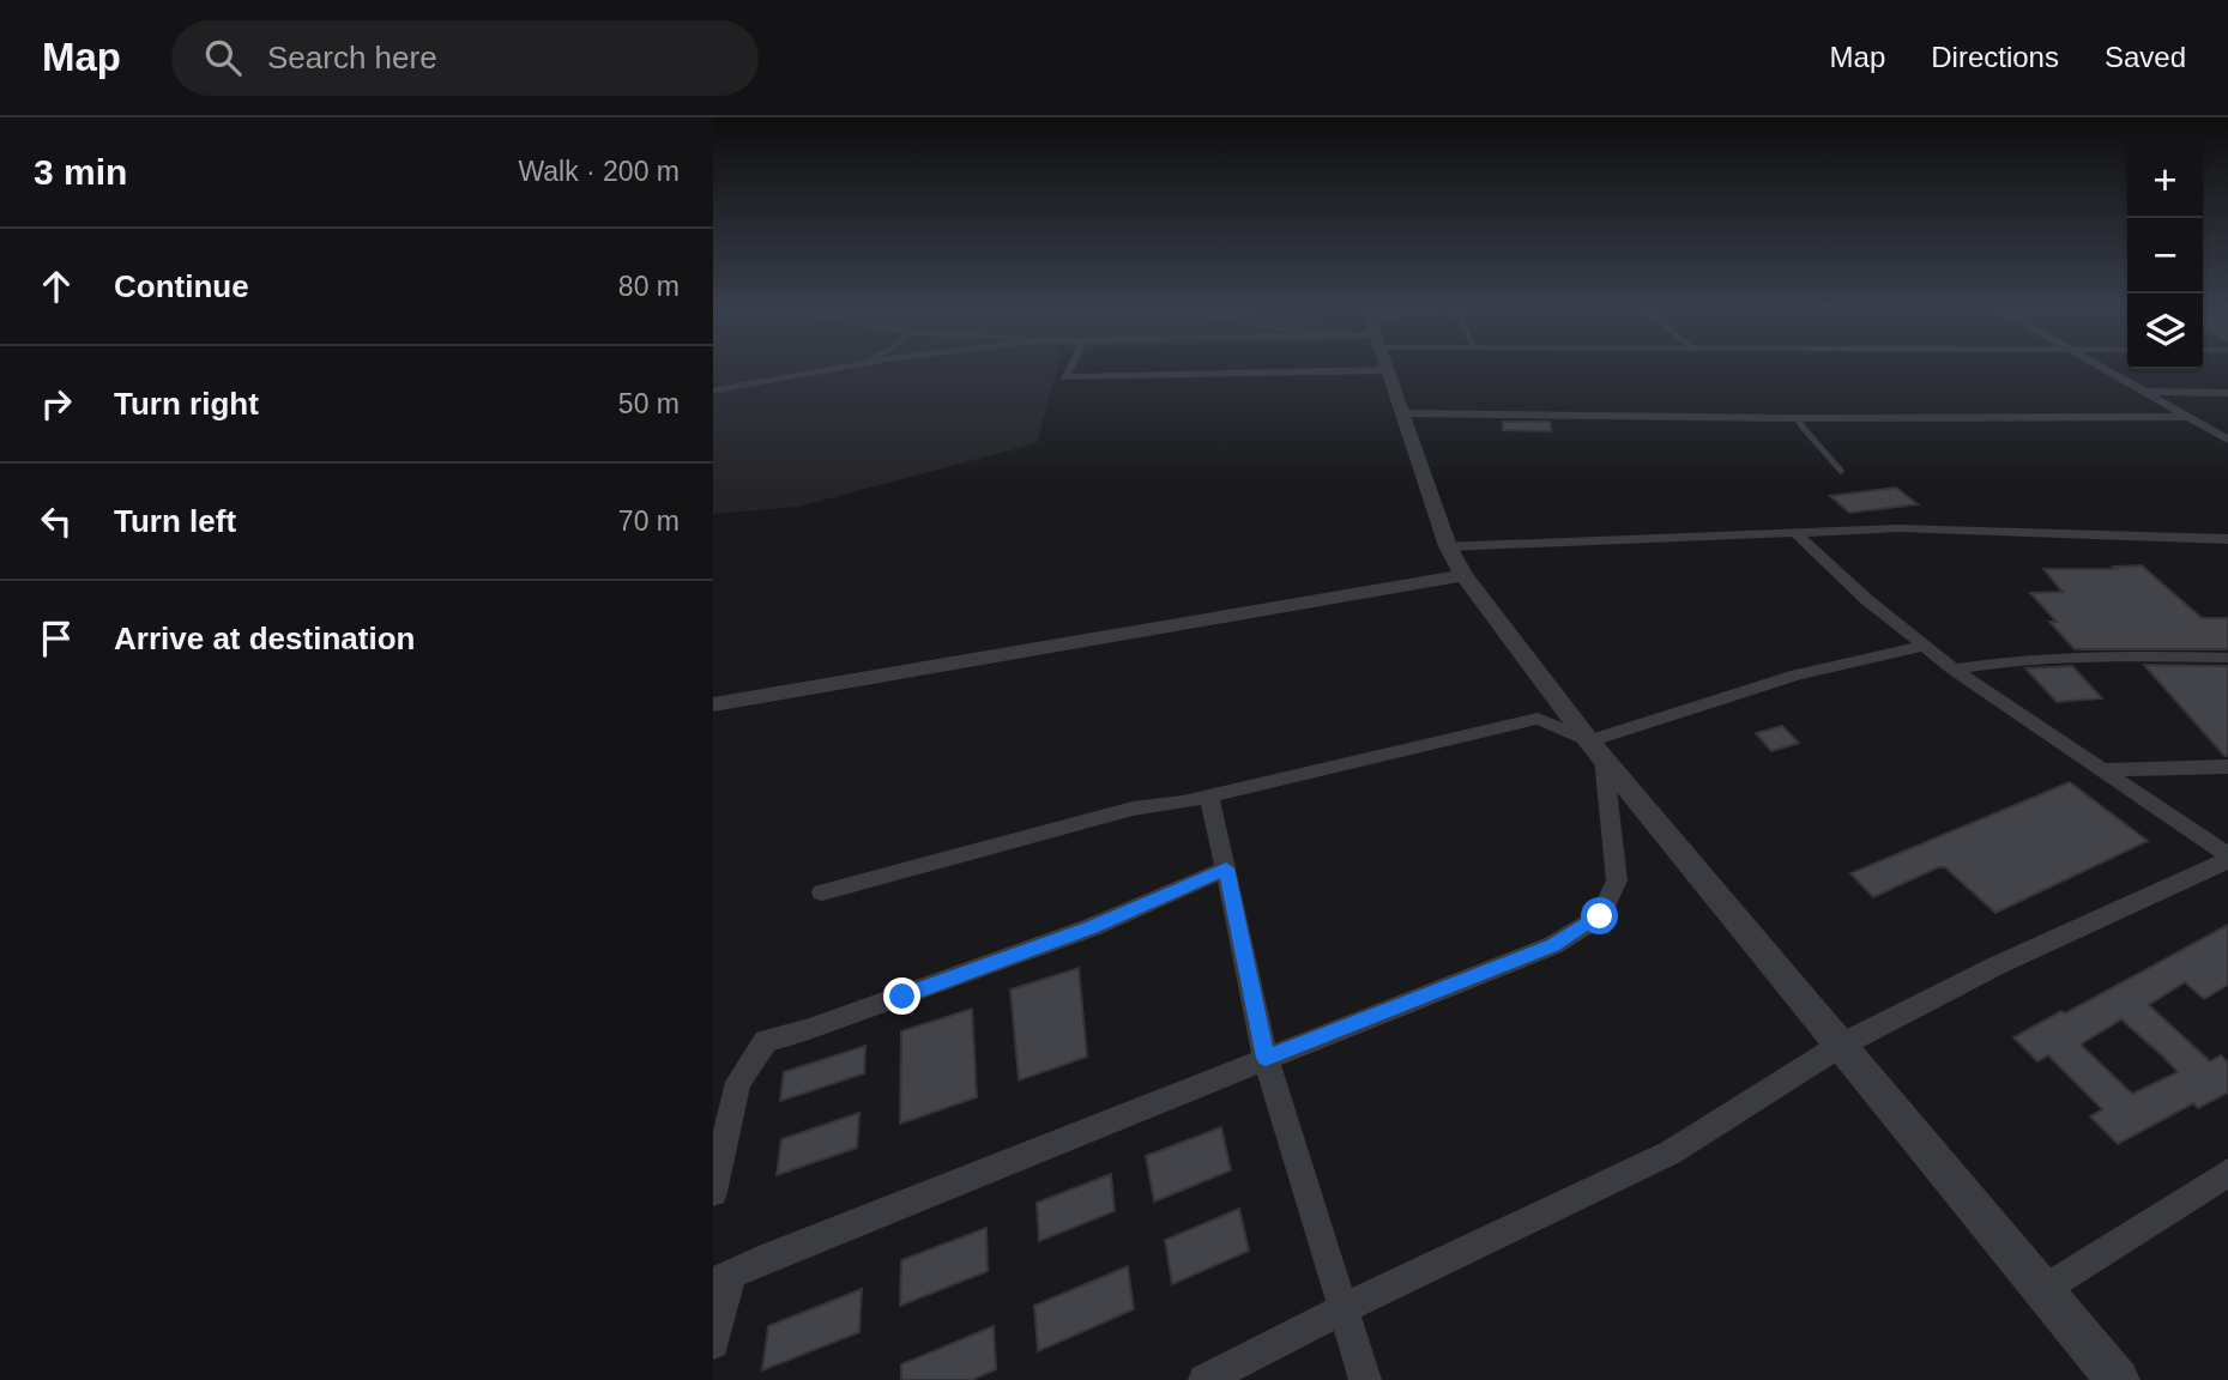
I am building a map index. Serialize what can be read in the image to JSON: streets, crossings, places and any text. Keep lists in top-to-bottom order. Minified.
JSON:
{"page":{"header":"Map","search":"Search here","nav":["Map","Directions","Saved"],"heading":["3 min","Walk · 200 m"],"map_buttons":["+","−"],"list":[["Continue","80 m"],["Turn right","50 m"],["Turn left","70 m"],"Arrive at destination"]}}
